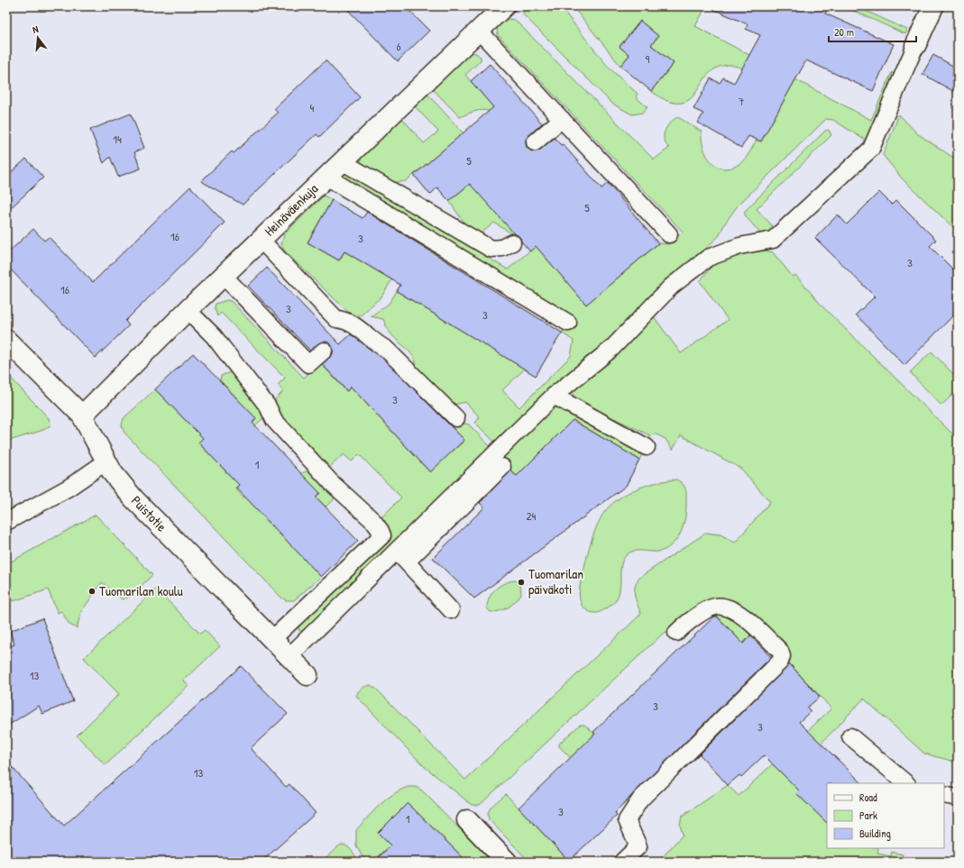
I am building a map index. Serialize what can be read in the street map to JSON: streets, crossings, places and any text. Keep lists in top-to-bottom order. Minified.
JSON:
{"streets":{"street":["Heinäväenkuja","Puistotie"]},"crossings":[["Heinäväenkuja","Puistotie"]],"places":["Tuomarilan päiväkoti","Tuomarilan koulu"],"house_numbers":["6","9","7","4","14","5","5","16","3","3","16","3","3","3","1","24","13","3","3","13","3","1"],"legend":["Road","Park","Building"],"scale_bar":"20 m","north":"top"}
